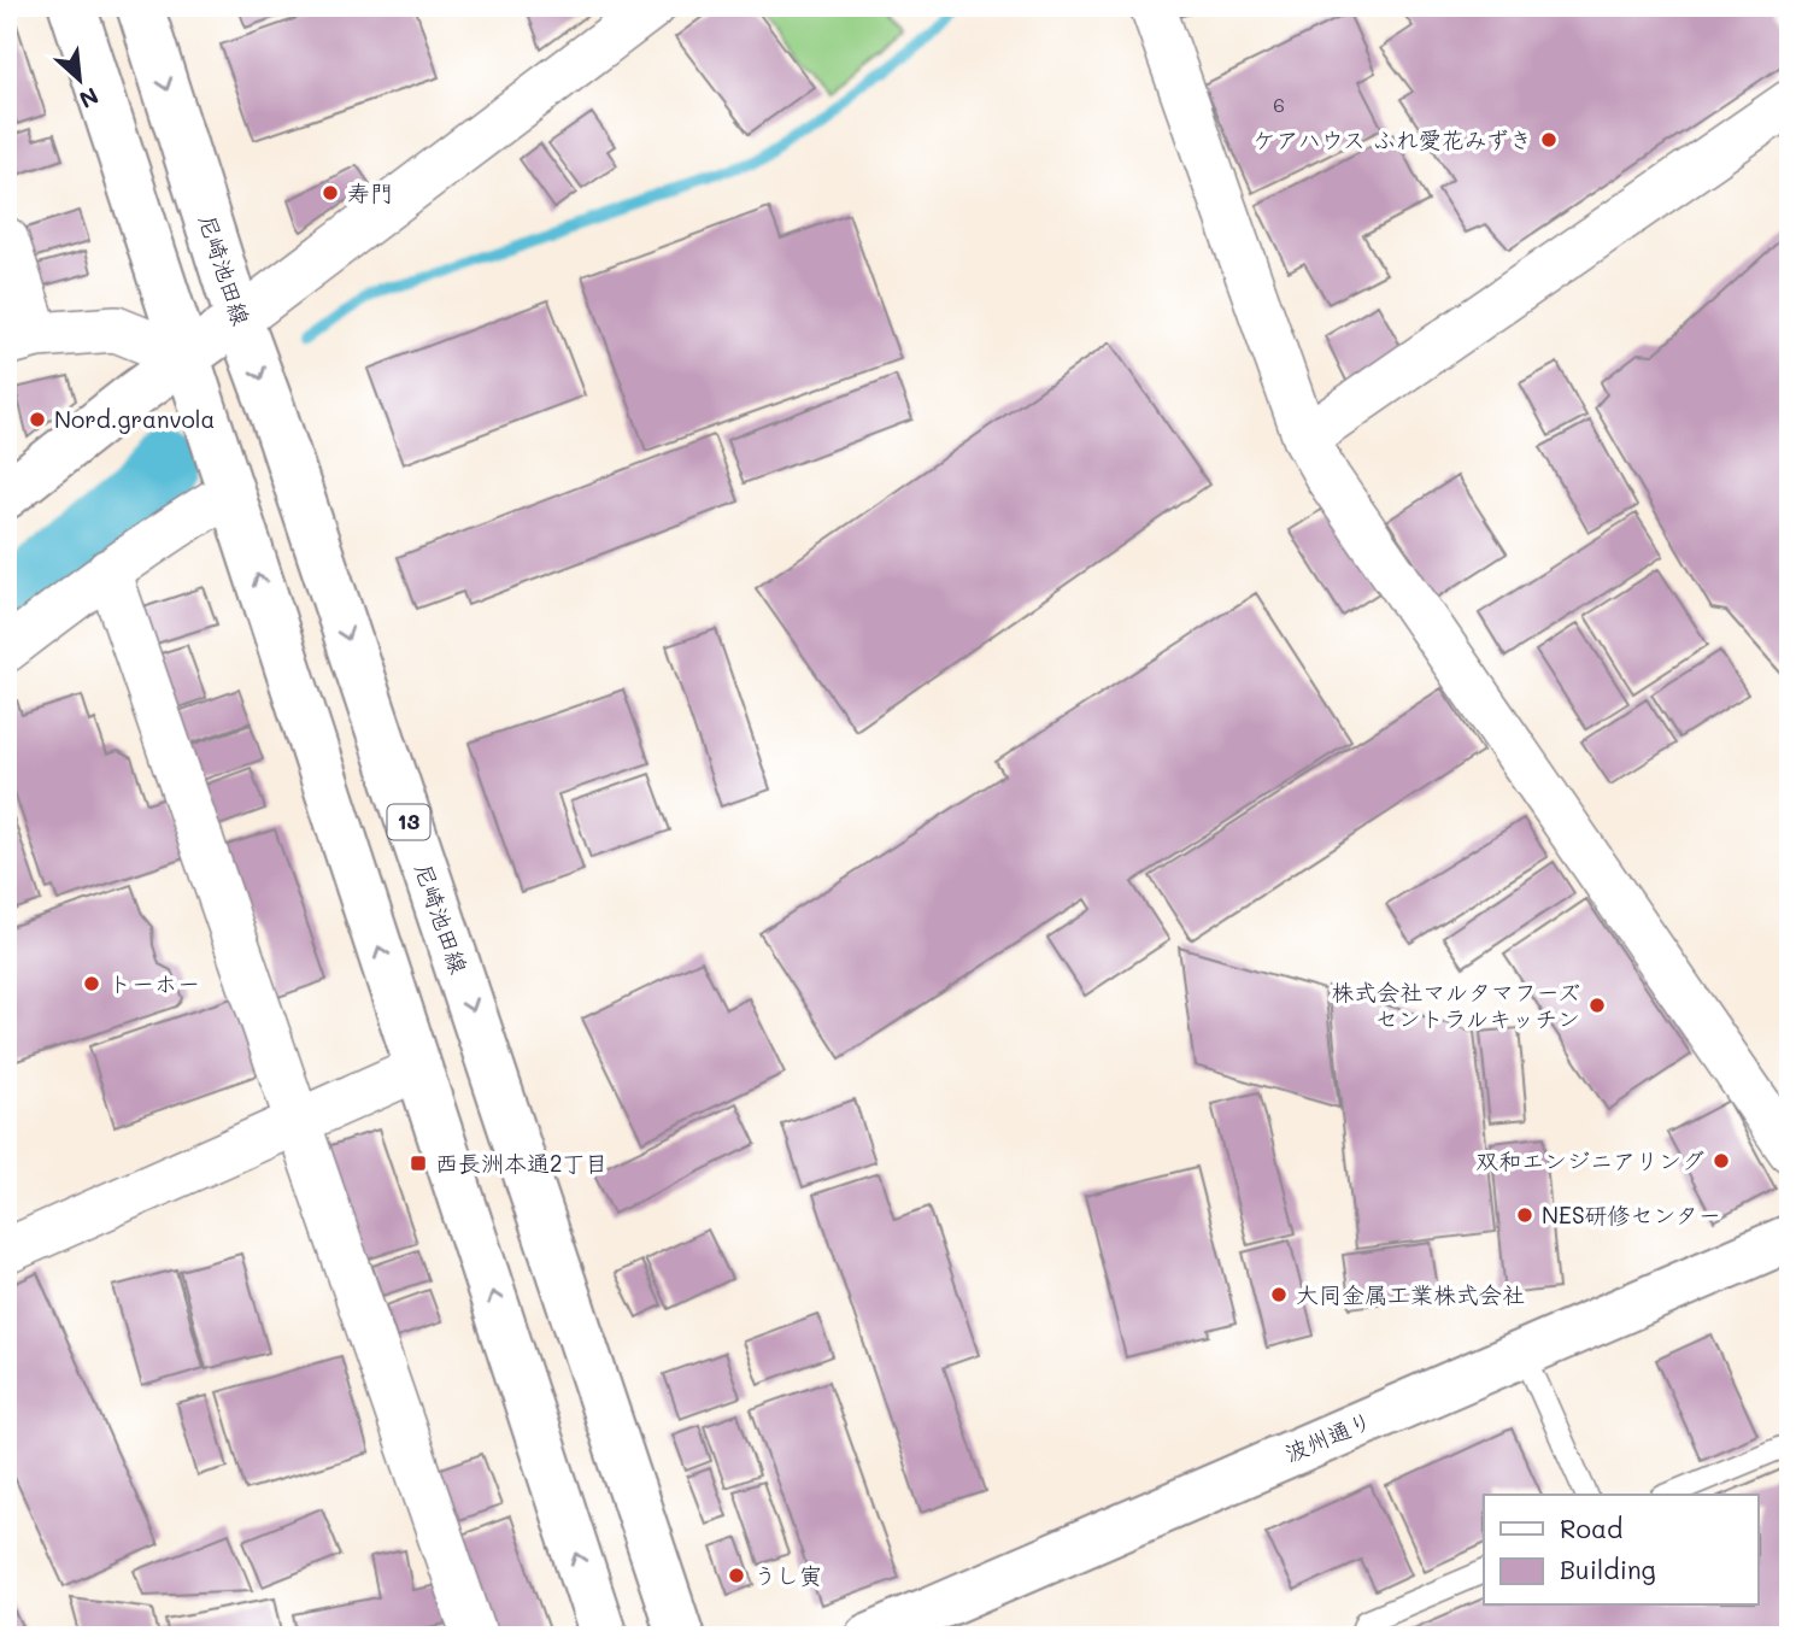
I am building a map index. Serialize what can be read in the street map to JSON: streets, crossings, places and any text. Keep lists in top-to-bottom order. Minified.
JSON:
{"streets":{"main road":["尼崎池田線","13","波州通り"]},"places":{"other":["ケアハウス ふれ愛花みずき","寿門","Nord.granvola","トーホー","株式会社マルタマフーズ セントラルキッチン","双和エンジニアリング","NES研修センター","大同金属工業株式会社","うし寅"],"transit":["西長洲本通2丁目"]},"house_numbers":["6"],"legend":["Road","Building"],"north":"bottom right"}
